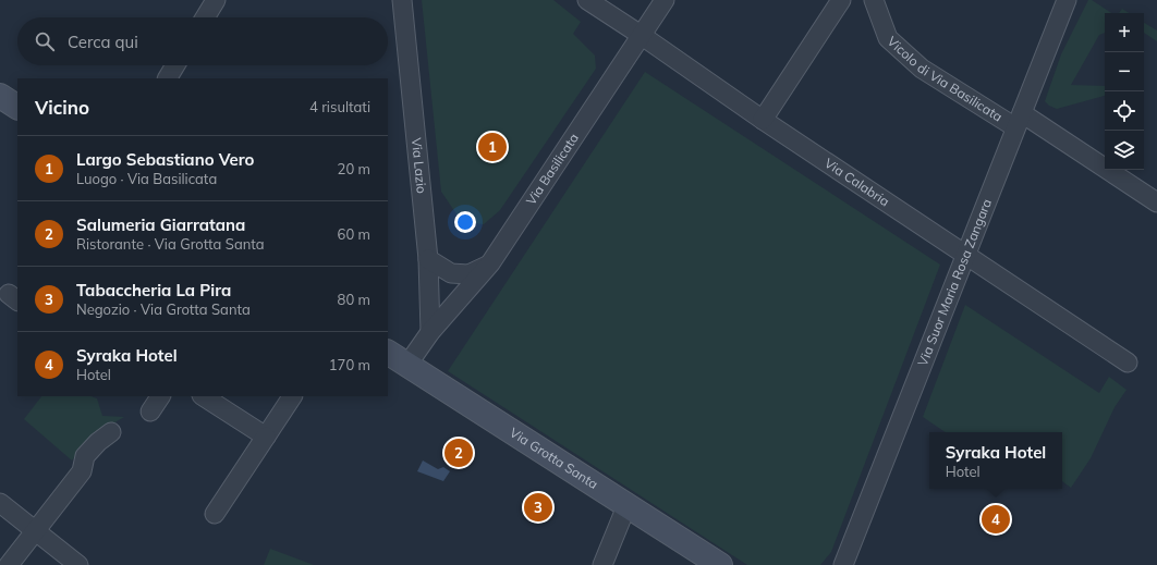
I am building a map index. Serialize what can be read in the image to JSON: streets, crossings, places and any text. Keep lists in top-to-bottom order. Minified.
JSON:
{"streets":{"street":["Vicolo di Via Basilicata","Via Lazio","Via Basilicata","Via Calabria","Via Suor Maria Rosa Zangara","Via Grotta Santa"]},"crossings":[["Vicolo di Via Basilicata","Via Suor Maria Rosa Zangara"],["Via Lazio","Via Basilicata"],["Via Basilicata","Via Calabria"],["Via Basilicata","Via Grotta Santa"],["Via Calabria","Via Suor Maria Rosa Zangara"]],"page":{"map_buttons":["+","−"],"search":"Cerca qui","heading":["Vicino","4 risultati"],"pins":["1","2","3","4"],"list":[{"mark":"1","name":"Largo Sebastiano Vero","note":"Luogo · Via Basilicata","value":"20 m"},{"mark":"2","name":"Salumeria Giarratana","note":"Ristorante · Via Grotta Santa","value":"60 m"},{"mark":"3","name":"Tabaccheria La Pira","note":"Negozio · Via Grotta Santa","value":"80 m"},{"mark":"4","name":"Syraka Hotel","note":"Hotel","value":"170 m"}],"popup":["Syraka Hotel","Hotel"]}}
